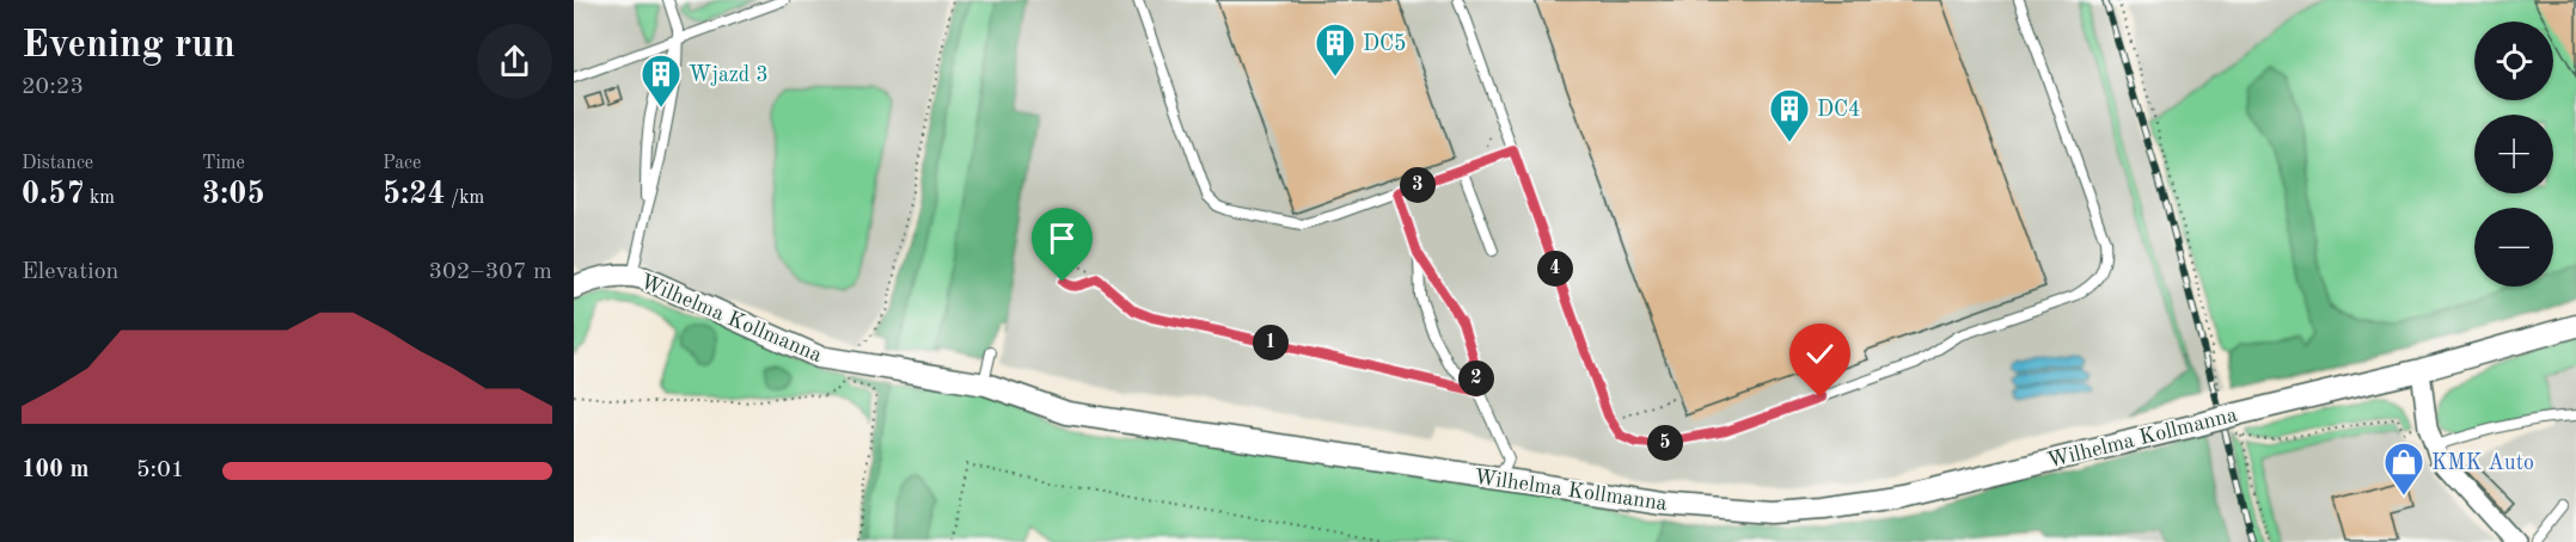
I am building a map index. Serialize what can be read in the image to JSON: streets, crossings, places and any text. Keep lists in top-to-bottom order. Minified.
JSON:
{"streets":{"street":["Wilhelma Kollmanna"]},"places":{"building":["DC5","Wjazd 3","DC4"],"shop":["KMK Auto"]},"page":{"heading":["Evening run","20:23"],"map_buttons":["+","−"],"stats":[["Distance","0.57 km"],["Time","3:05"],["Pace","5:24 /km"]],"pins":["3","4","1","2","5"],"chart":["Elevation","302–307 m"],"list":[{"name":"100 m","note":"5:01"}]}}
